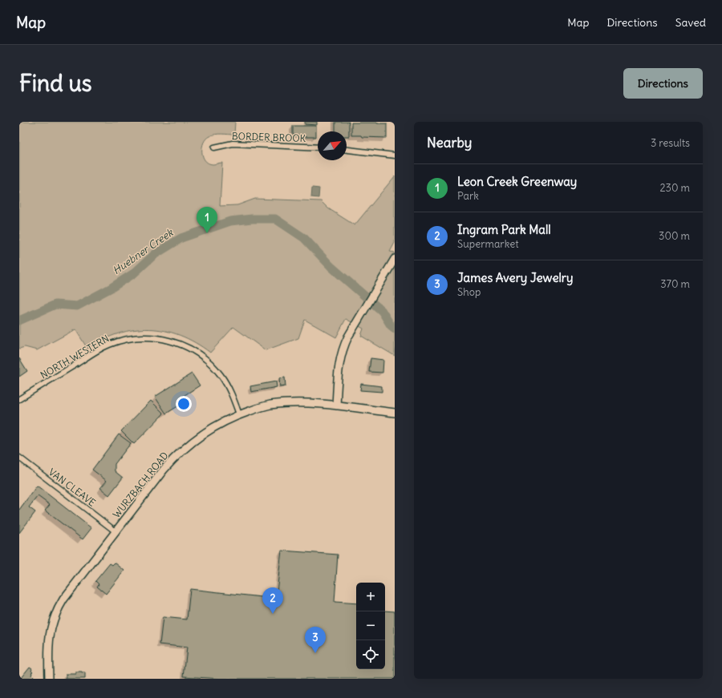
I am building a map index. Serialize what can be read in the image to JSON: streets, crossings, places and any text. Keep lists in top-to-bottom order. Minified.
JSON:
{"streets":{"main road":["WURZBACH ROAD"],"street":["BORDER BROOK","NORTH WESTERN","VAN CLEAVE"]},"crossings":[["NORTH WESTERN","WURZBACH ROAD"],["WURZBACH ROAD","VAN CLEAVE"]],"water":["Huebner Creek"],"north":"top right","page":{"header":"Map","nav":["Map","Directions","Saved"],"buttons":"Directions","title":"Find us","heading":["Nearby","3 results"],"list":[{"mark":"1","name":"Leon Creek Greenway","note":"Park","value":"230 m"},{"mark":"2","name":"Ingram Park Mall","note":"Supermarket","value":"300 m"},{"mark":"3","name":"James Avery Jewelry","note":"Shop","value":"370 m"}],"pins":["1","2","3"],"map_buttons":["+","−"]}}
